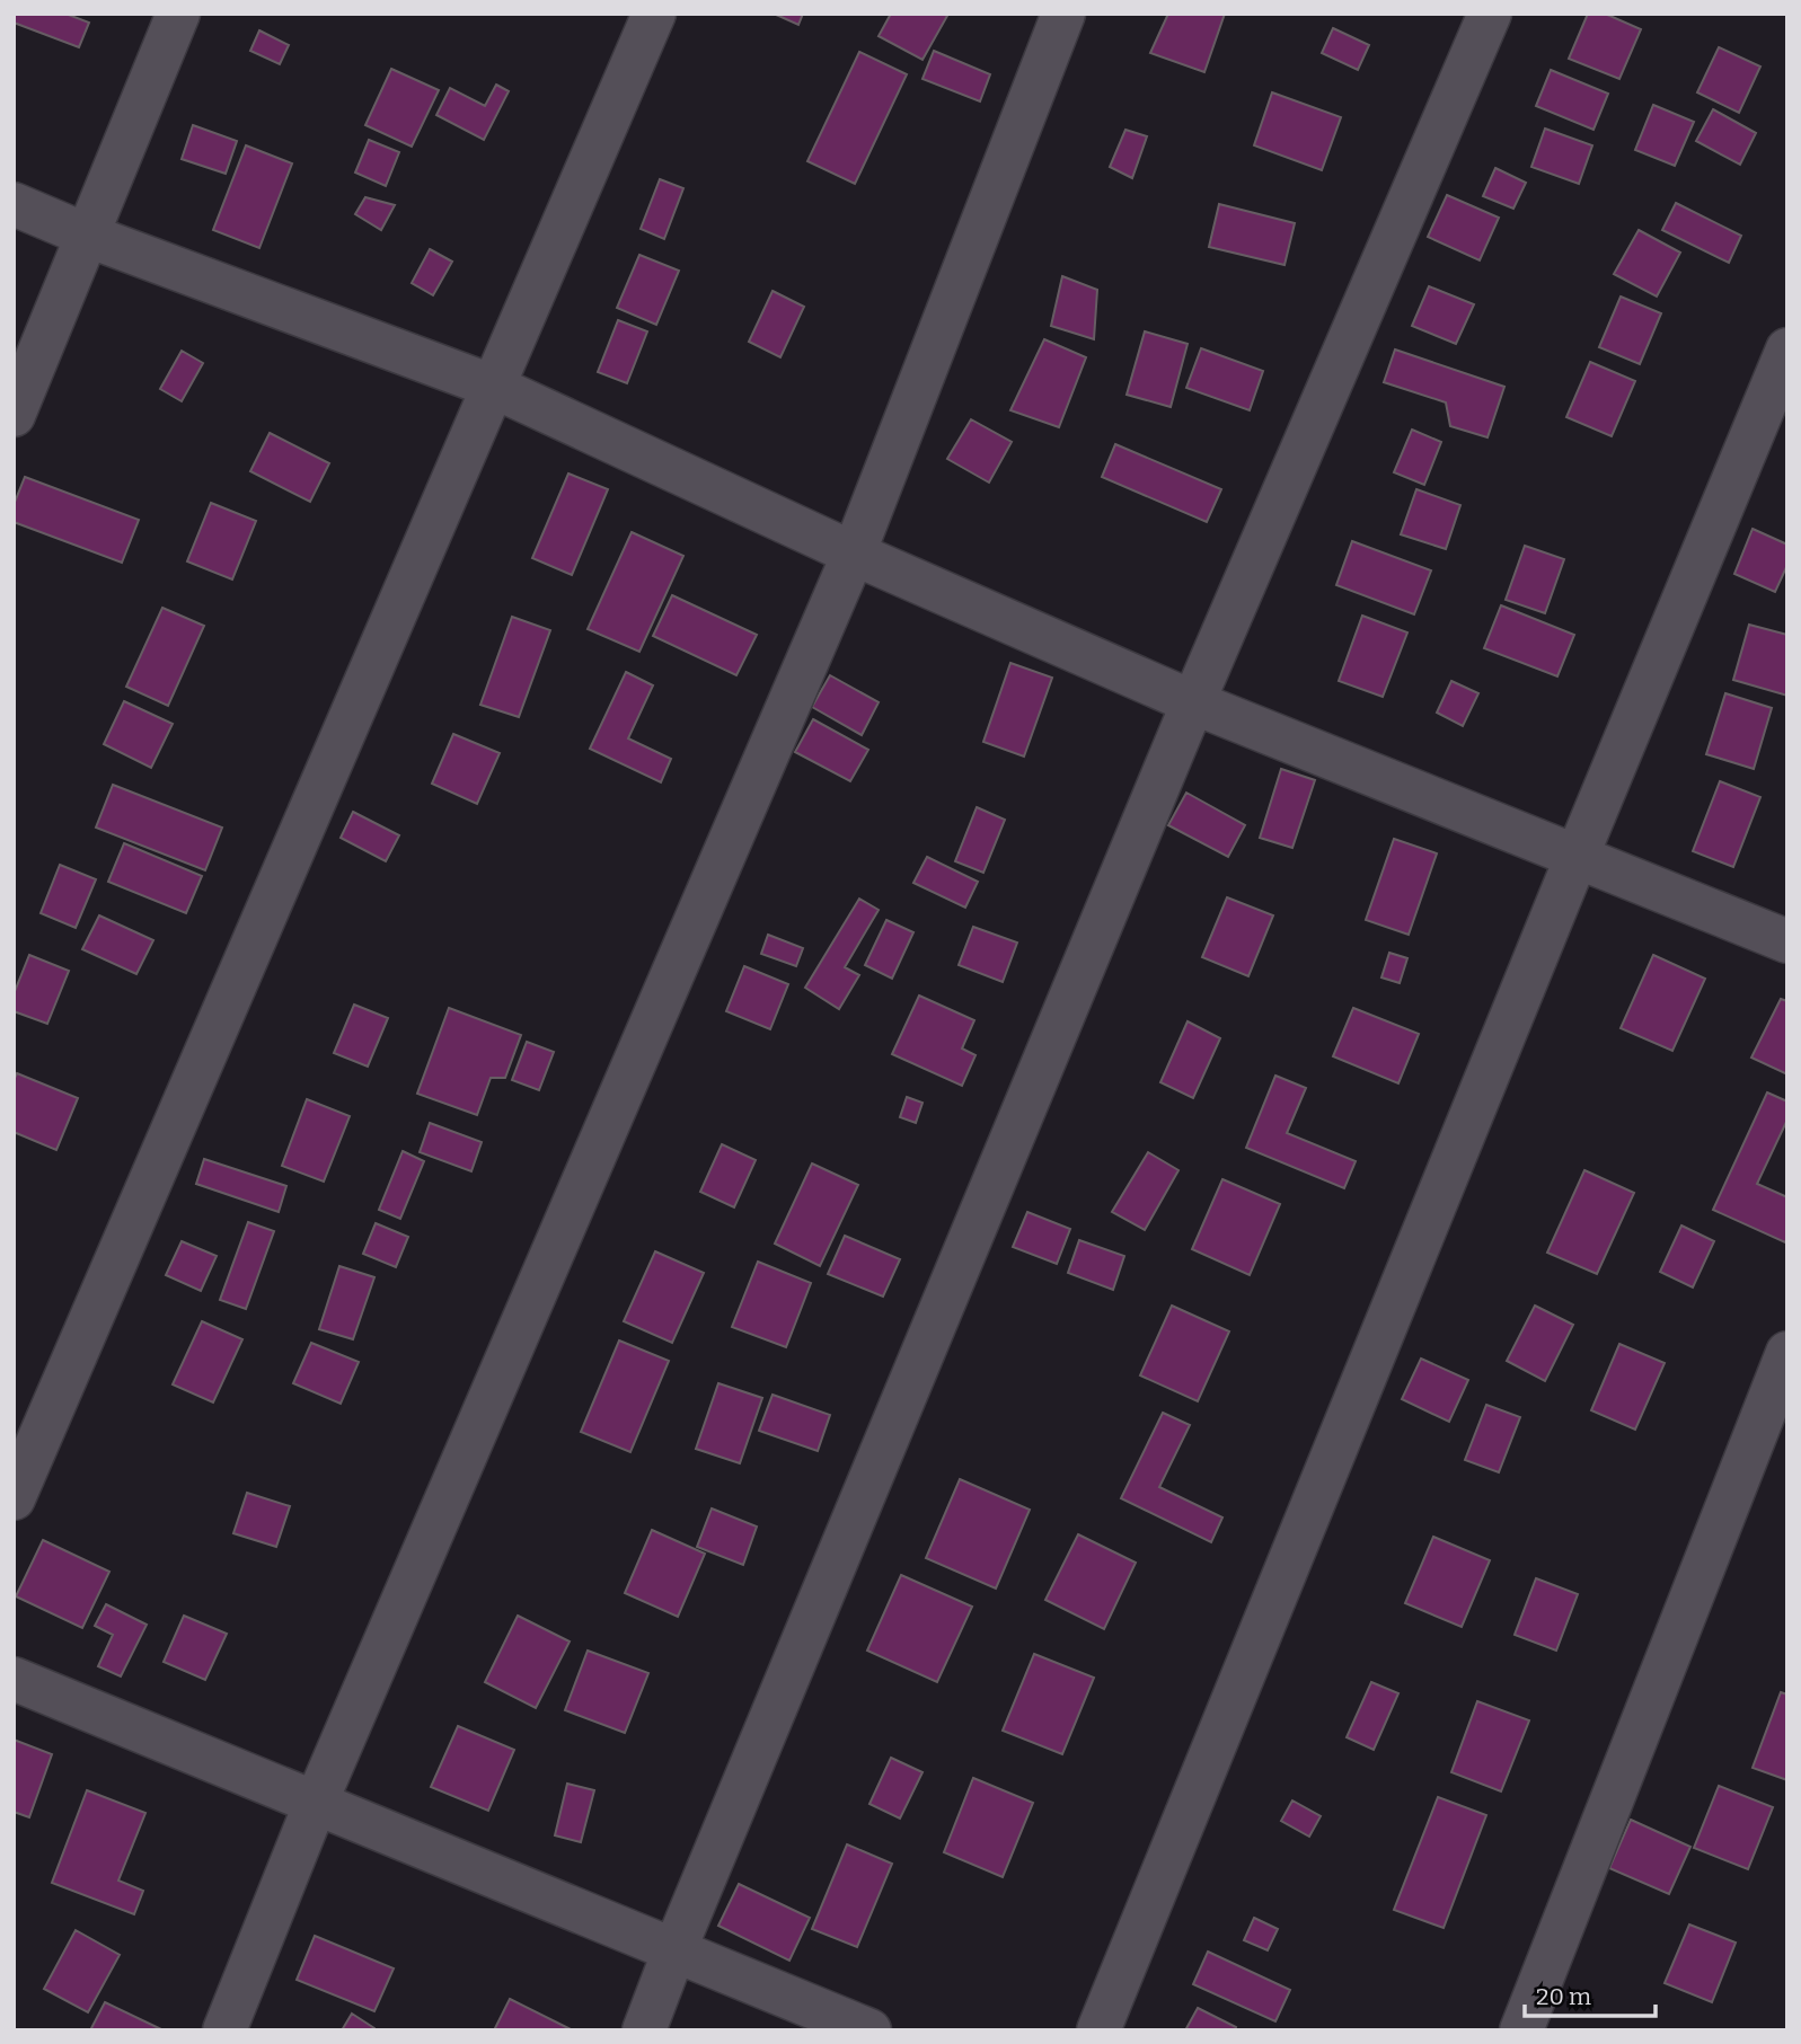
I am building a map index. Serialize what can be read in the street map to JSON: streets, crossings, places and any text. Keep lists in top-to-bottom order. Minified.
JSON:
{"scale_bar":"20 m"}
